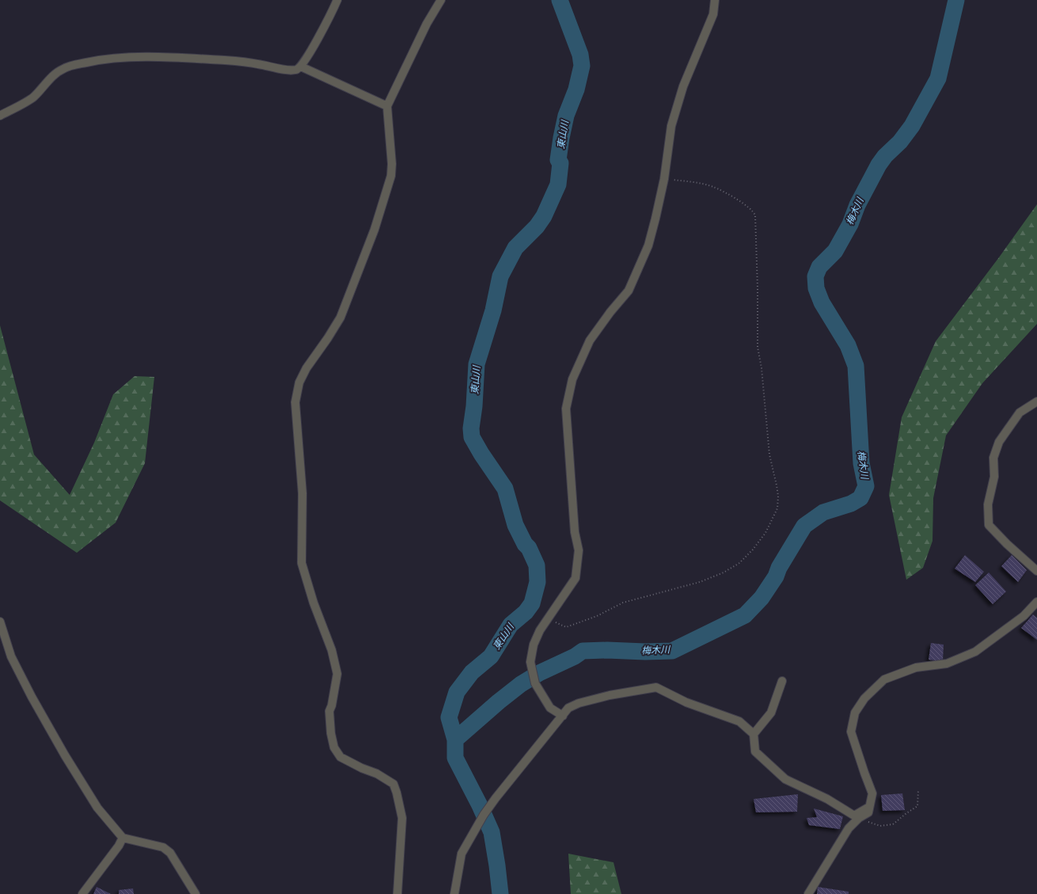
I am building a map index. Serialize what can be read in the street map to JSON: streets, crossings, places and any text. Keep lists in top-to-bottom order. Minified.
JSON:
{"water":["東山川","梅木川"]}
